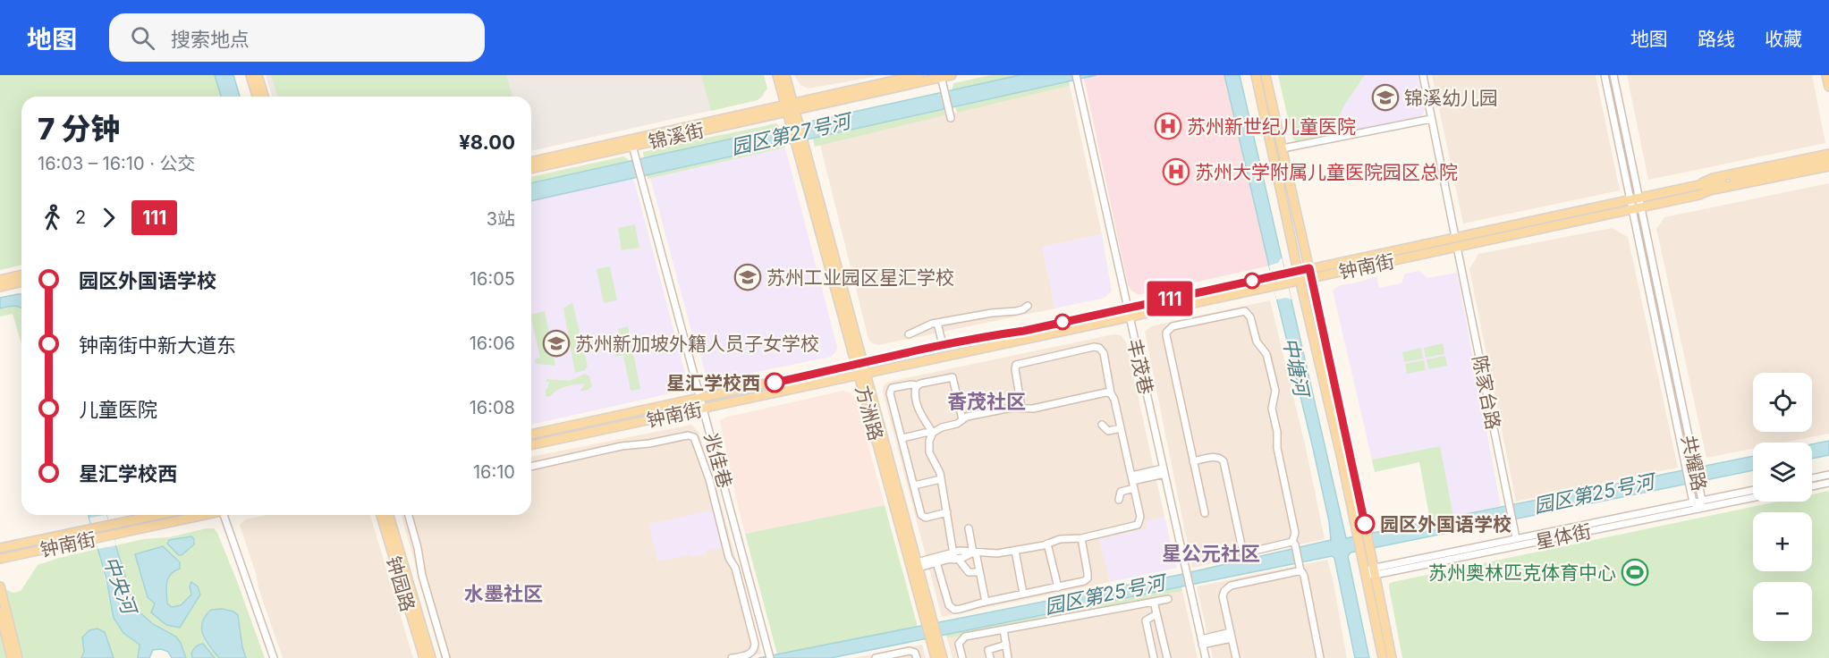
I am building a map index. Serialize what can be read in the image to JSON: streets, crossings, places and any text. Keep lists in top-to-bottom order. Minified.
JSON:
{"streets":{"main road":["锦溪街","钟南街","方洲路","钟园路"],"street":["丰茂巷","陈家台路","兆佳巷","共耀路","星体街"]},"crossings":[["锦溪街","方洲路"],["锦溪街","兆佳巷"],["钟南街","丰茂巷"],["钟南街","陈家台路"],["钟南街","方洲路"],["钟南街","兆佳巷"],["钟南街","共耀路"],["陈家台路","星体街"],["共耀路","星体街"]],"districts":["香茂社区","星公元社区","水墨社区"],"water":["园区第27号河","中塘河","园区第25号河","中央河"],"places":{"school or university":["锦溪幼儿园","苏州工业园区星汇学校","苏州新加坡外籍人员子女学校"],"hospital":["苏州新世纪儿童医院","苏州大学附属儿童医院园区总院"],"other":["星汇学校西","园区外国语学校"],"sports":["苏州奥林匹克体育中心"]},"lines":["bus line 111"],"page":{"header":"地图","search":"搜索地点","nav":["地图","路线","收藏"],"on_map":"111","heading":["7 分钟","16:03 – 16:10 · 公交","¥8.00"],"legs":["2","111","3站"],"list":[{"name":"园区外国语学校","value":"16:05"},{"name":"钟南街中新大道东","value":"16:06"},{"name":"儿童医院","value":"16:08"},{"name":"星汇学校西","value":"16:10"}],"map_buttons":["+","−"]}}
